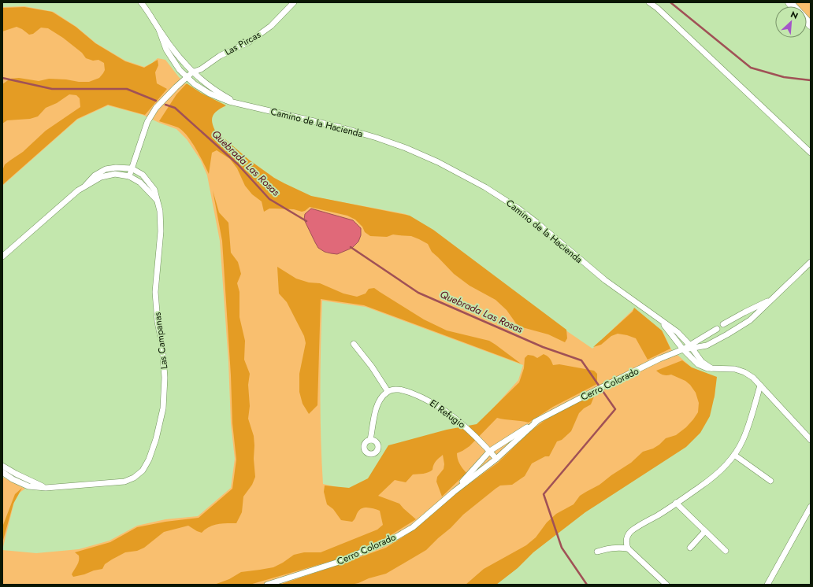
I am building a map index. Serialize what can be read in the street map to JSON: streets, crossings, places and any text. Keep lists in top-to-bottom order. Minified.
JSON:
{"streets":{"street":["Las Pircas","Camino de la Hacienda","Las Campanas","Cerro Colorado","El Refugio"]},"crossings":[["Las Pircas","Camino de la Hacienda"],["Camino de la Hacienda","Cerro Colorado"],["Cerro Colorado","El Refugio"]],"water":["Quebrada Las Rosas"],"north":"top right"}
